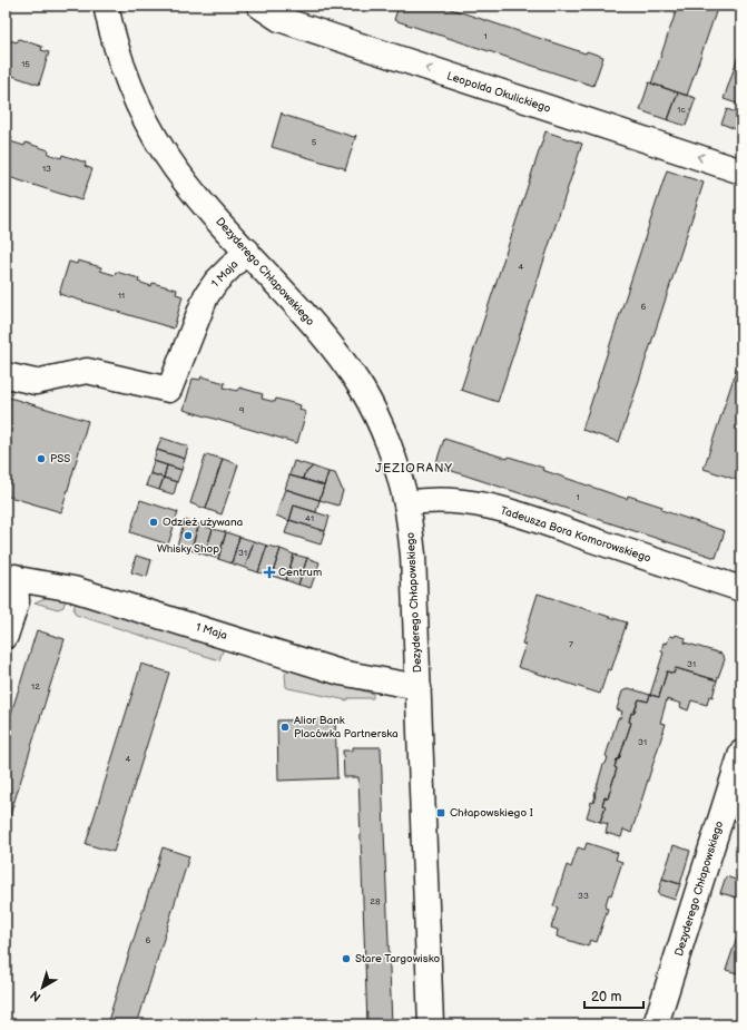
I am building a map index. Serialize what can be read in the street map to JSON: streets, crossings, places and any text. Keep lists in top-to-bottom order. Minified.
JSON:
{"streets":{"street":["Leopolda Okulickiego","Dezyderego Chłapowskiego","1 Maja","Tadeusza Bora Komorowskiego"]},"crossings":[["Dezyderego Chłapowskiego","1 Maja"],["Dezyderego Chłapowskiego","Tadeusza Bora Komorowskiego"]],"one_way":["Leopolda Okulickiego"],"districts":["JEZIORANY"],"places":{"other":["PSS","Odzież używana","Whisky Shop","Alior Bank Placówka Partnerska","Stare Targowisko"],"health":["Centrum"],"transit":["Chłapowskiego I"]},"house_numbers":["1","15","1c","5","13","4","11","6","9","1","41","31","7","31","12","31","4","33","28","6"],"scale_bar":"20 m","north":"bottom left"}
